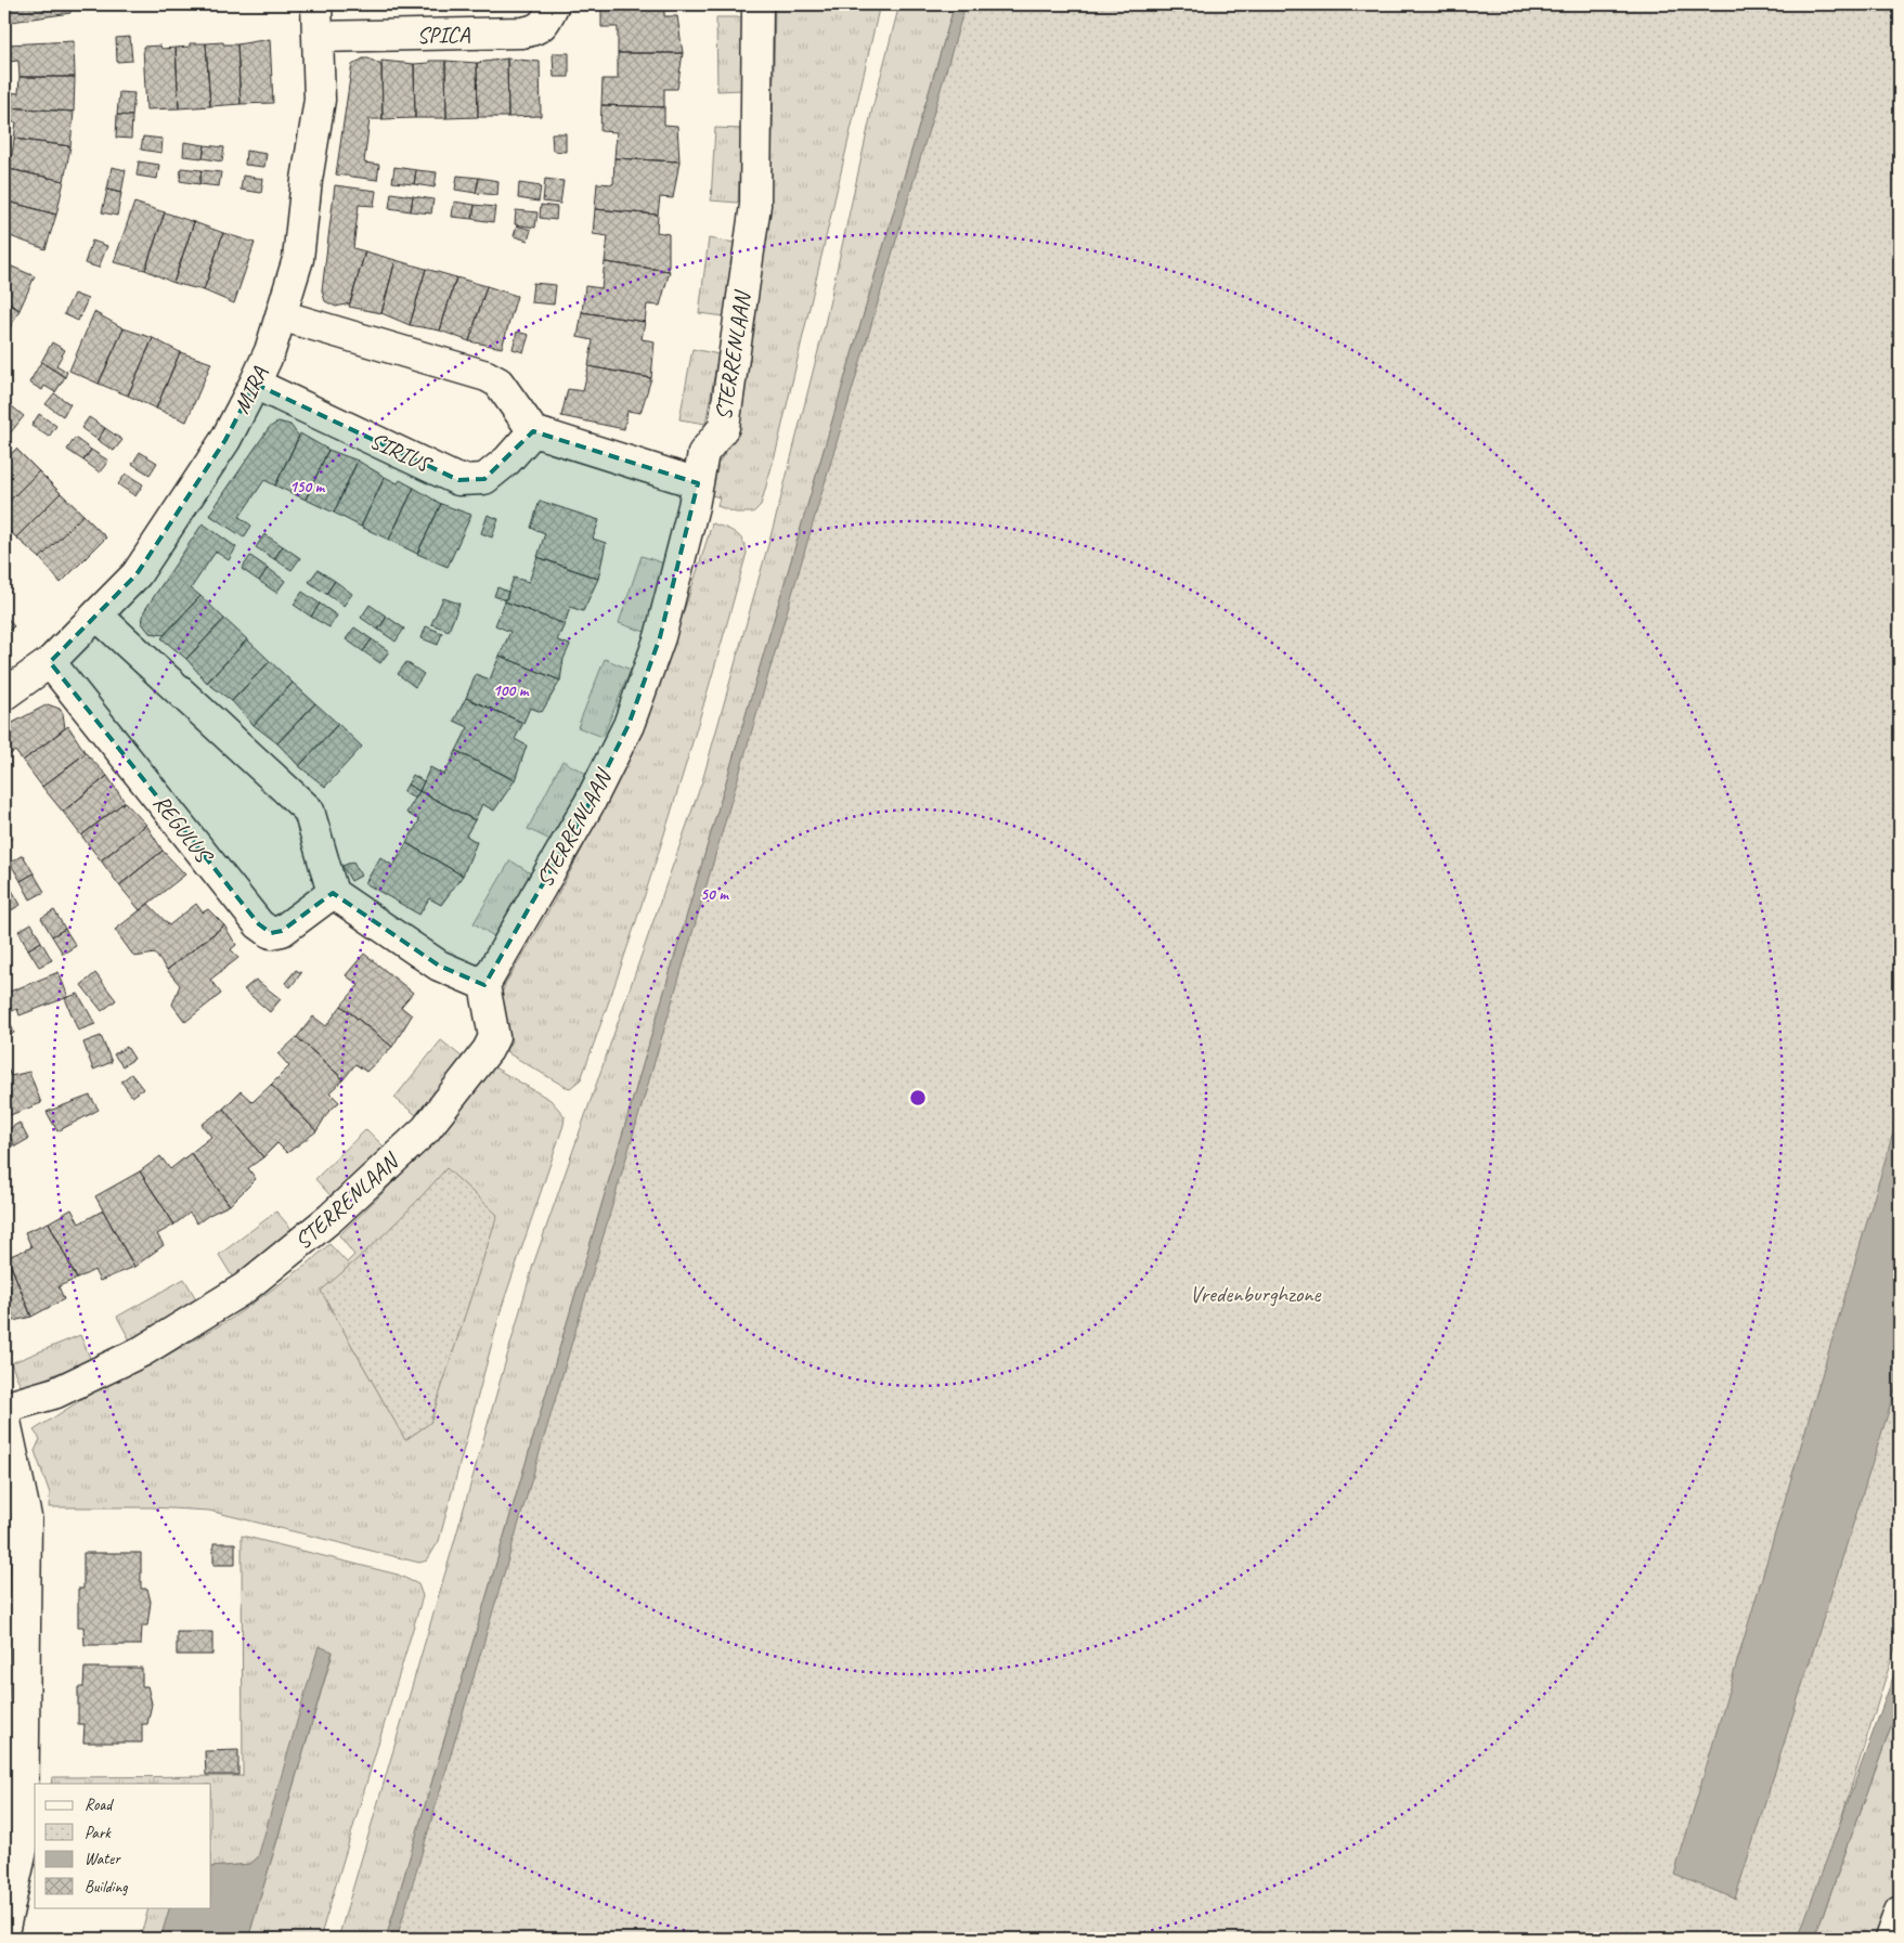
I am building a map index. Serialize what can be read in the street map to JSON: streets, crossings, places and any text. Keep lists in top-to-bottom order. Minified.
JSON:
{"streets":{"street":["SPICA","STERRENLAAN","MIRA","SIRIUS","REGULUS"]},"crossings":[["SPICA","MIRA"],["MIRA","SIRIUS"],["MIRA","REGULUS"]],"parks":["Vredenburghzone"],"legend":["Road","Park","Water","Building"],"rings":["150 m","100 m","50 m"]}
